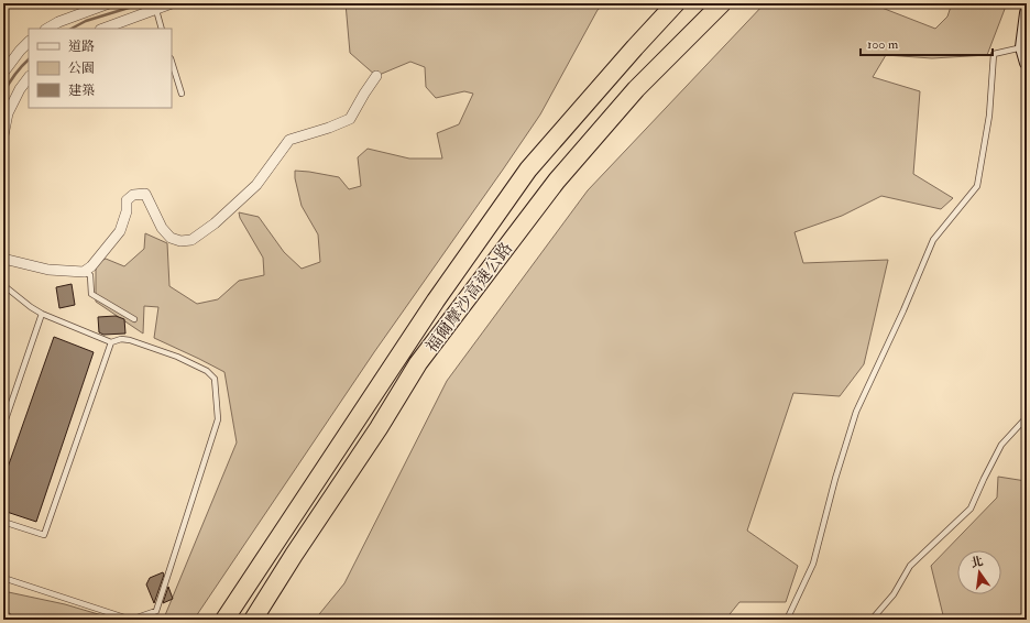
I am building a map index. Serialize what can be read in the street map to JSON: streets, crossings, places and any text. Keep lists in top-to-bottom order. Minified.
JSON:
{"streets":{"highway":["福爾摩沙高速公路"]},"legend":["道路","公園","建築"],"scale_bar":"100 m","north":"top"}
